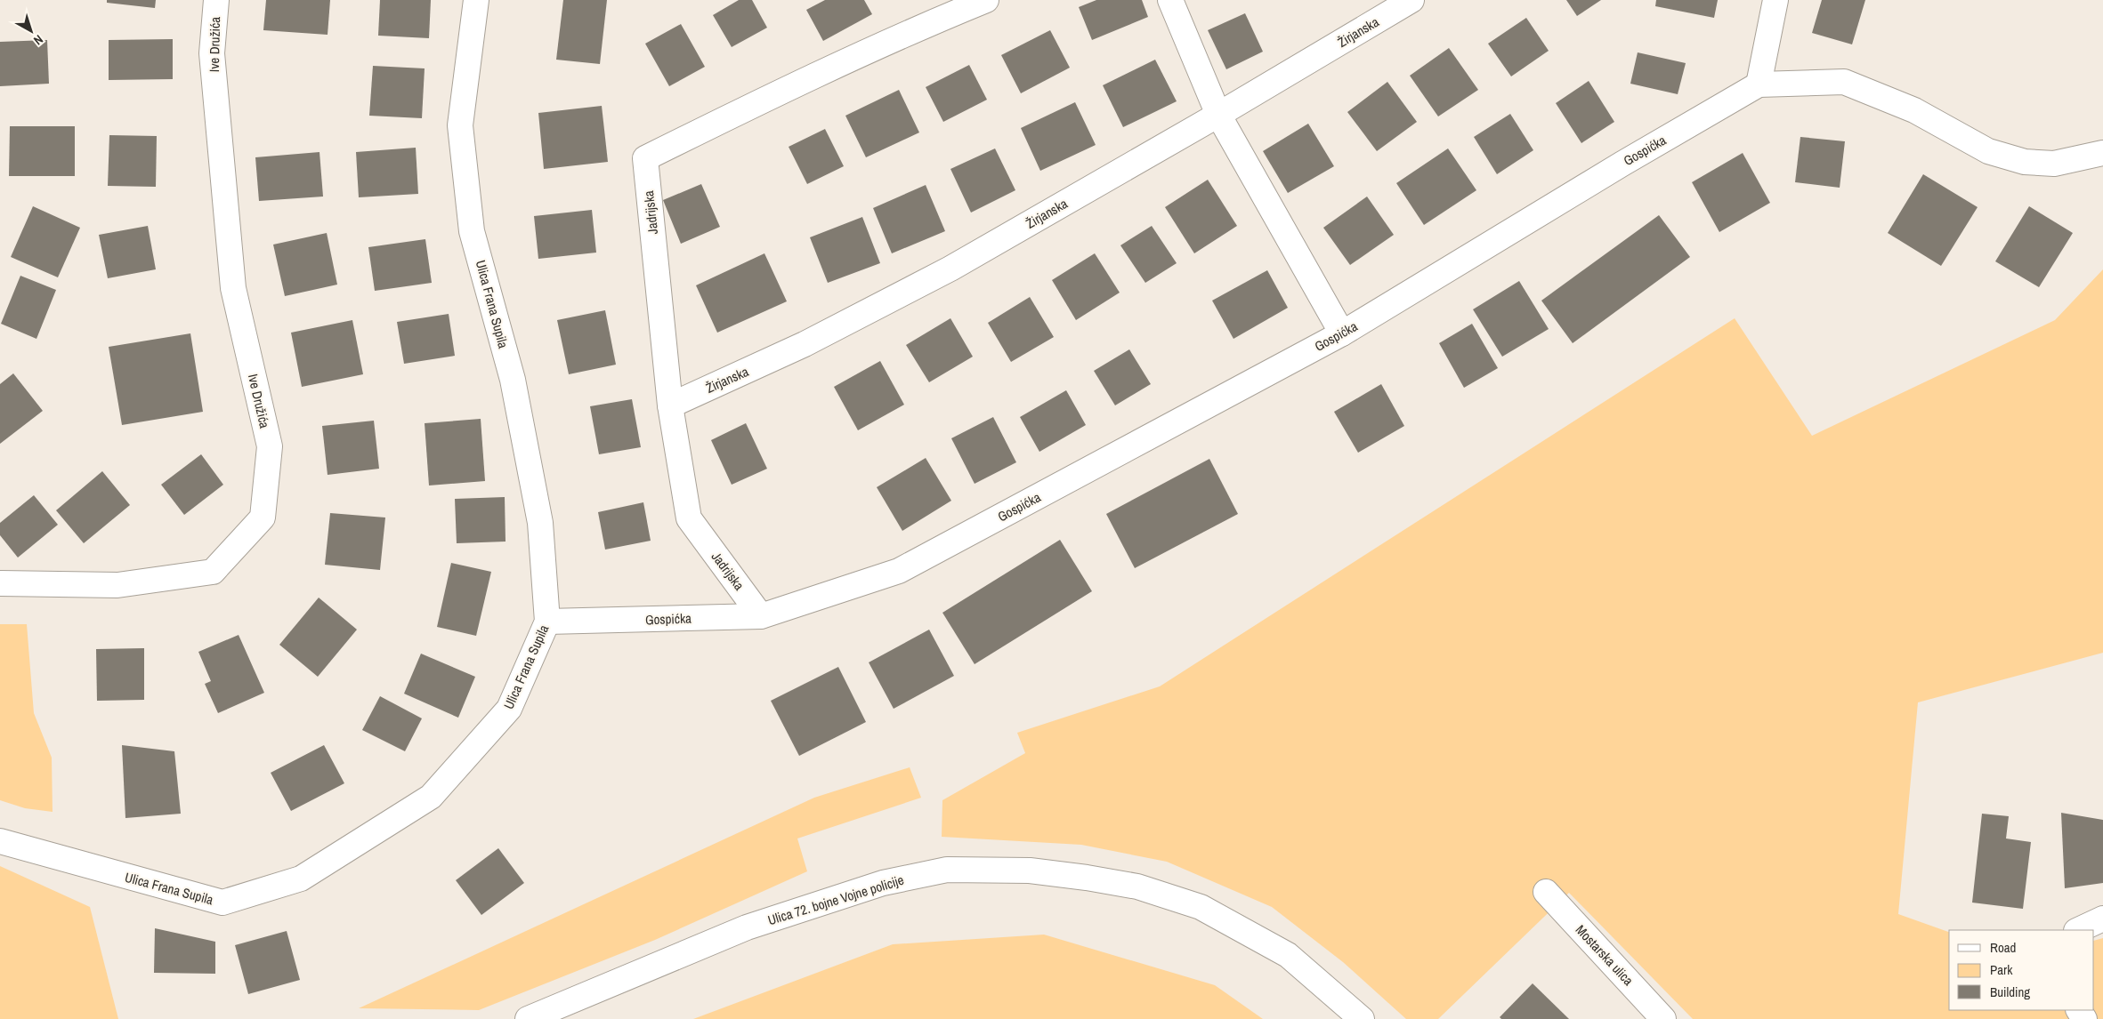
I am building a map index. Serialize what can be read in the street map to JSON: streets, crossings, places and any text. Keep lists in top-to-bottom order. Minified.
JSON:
{"streets":{"street":["Žirjanska","Ive Družića","Gospićka","Jadrijska","Ulica Frana Supila","Ulica 72. bojne Vojne policije","Mostarska ulica"]},"crossings":[["Žirjanska","Jadrijska"],["Gospićka","Jadrijska"],["Gospićka","Ulica Frana Supila"]],"legend":["Road","Park","Building"],"north":"bottom right"}
